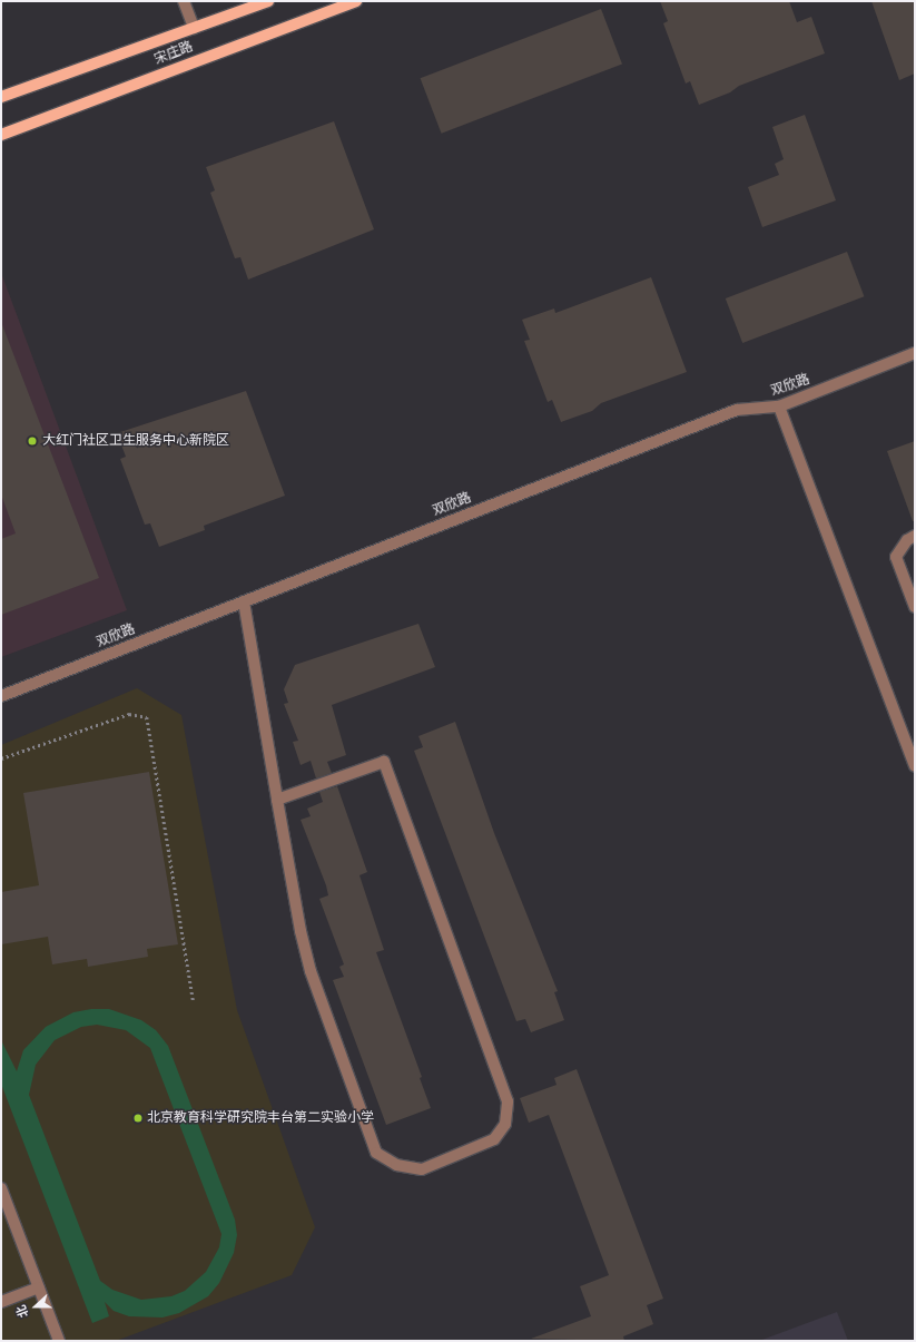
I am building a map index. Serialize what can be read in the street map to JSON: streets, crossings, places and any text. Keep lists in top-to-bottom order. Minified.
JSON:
{"streets":{"main road":["宋庄路"],"street":["双欣路"]},"places":["大红门社区卫生服务中心新院区","北京教育科学研究院丰台第二实验小学"],"north":"left"}
